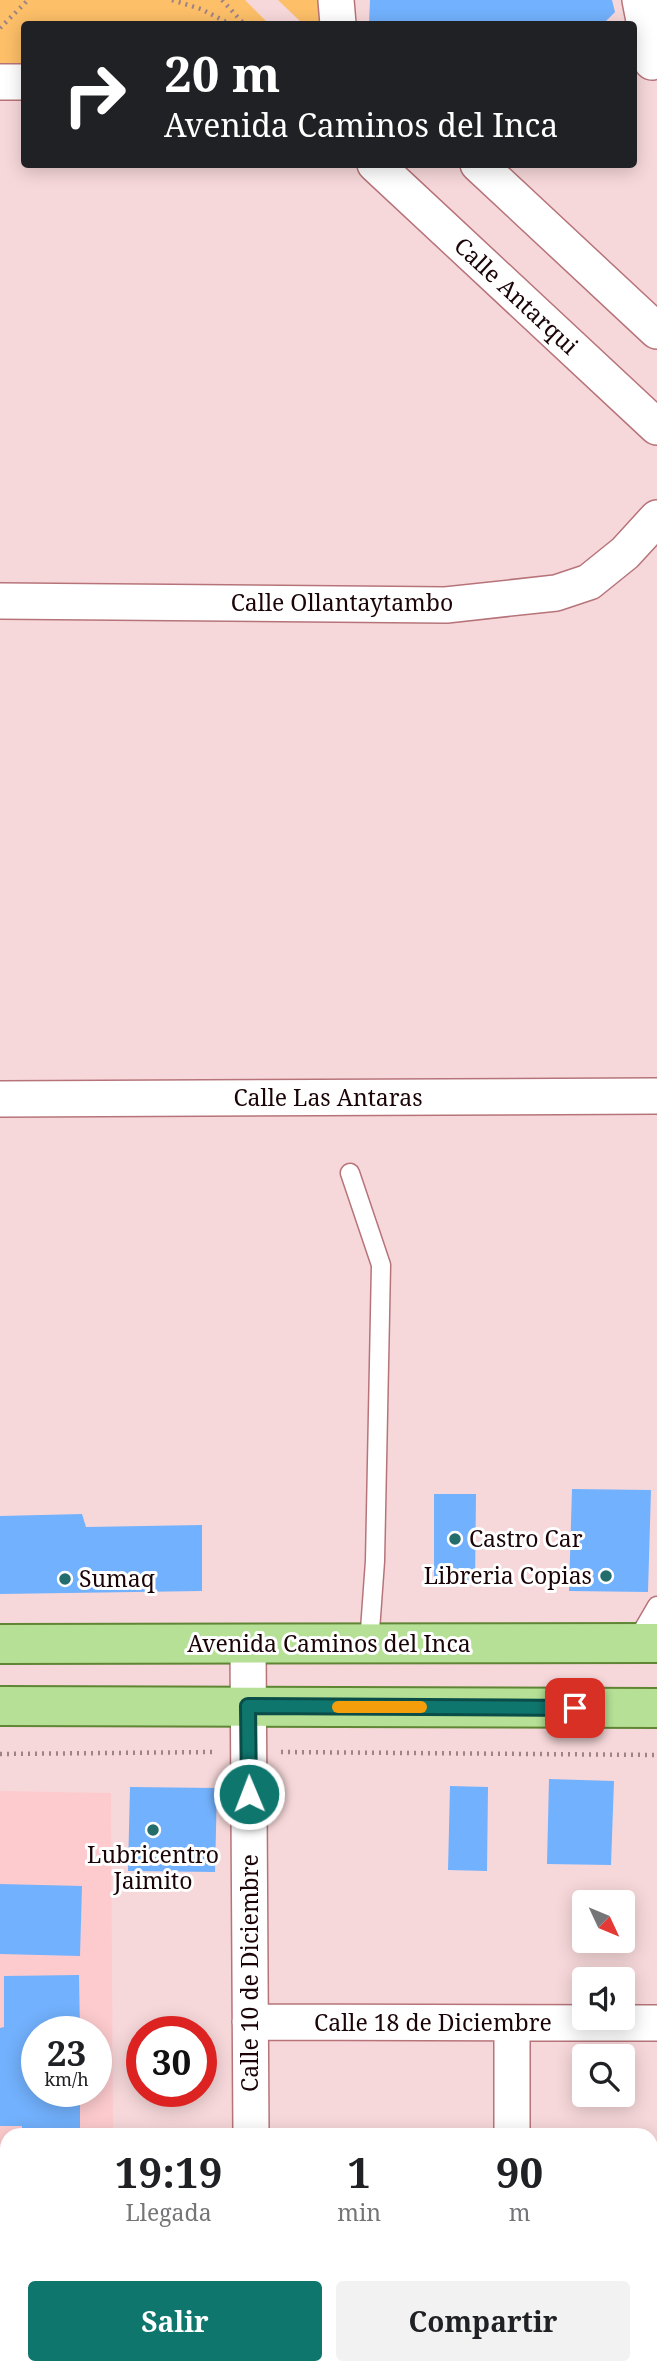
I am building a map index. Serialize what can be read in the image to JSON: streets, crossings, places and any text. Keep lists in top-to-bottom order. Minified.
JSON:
{"streets":{"main road":["Avenida Caminos del Inca"],"street":["Calle Antarqui","Calle Ollantaytambo","Calle Las Antaras","Calle 10 de Diciembre","Calle 18 de Diciembre"]},"crossings":[["Avenida Caminos del Inca","Calle 10 de Diciembre"],["Calle 10 de Diciembre","Calle 18 de Diciembre"]],"places":["Castro Car","Libreria Copias","Sumaq","Lubricentro Jaimito"],"north":"bottom right","page":{"turn":["20 m","Avenida Caminos del Inca"],"speed":"23 km/h","limit":"30","eta":["19:19","Llegada","1","min","90","m"],"buttons":["Salir","Compartir"]}}
